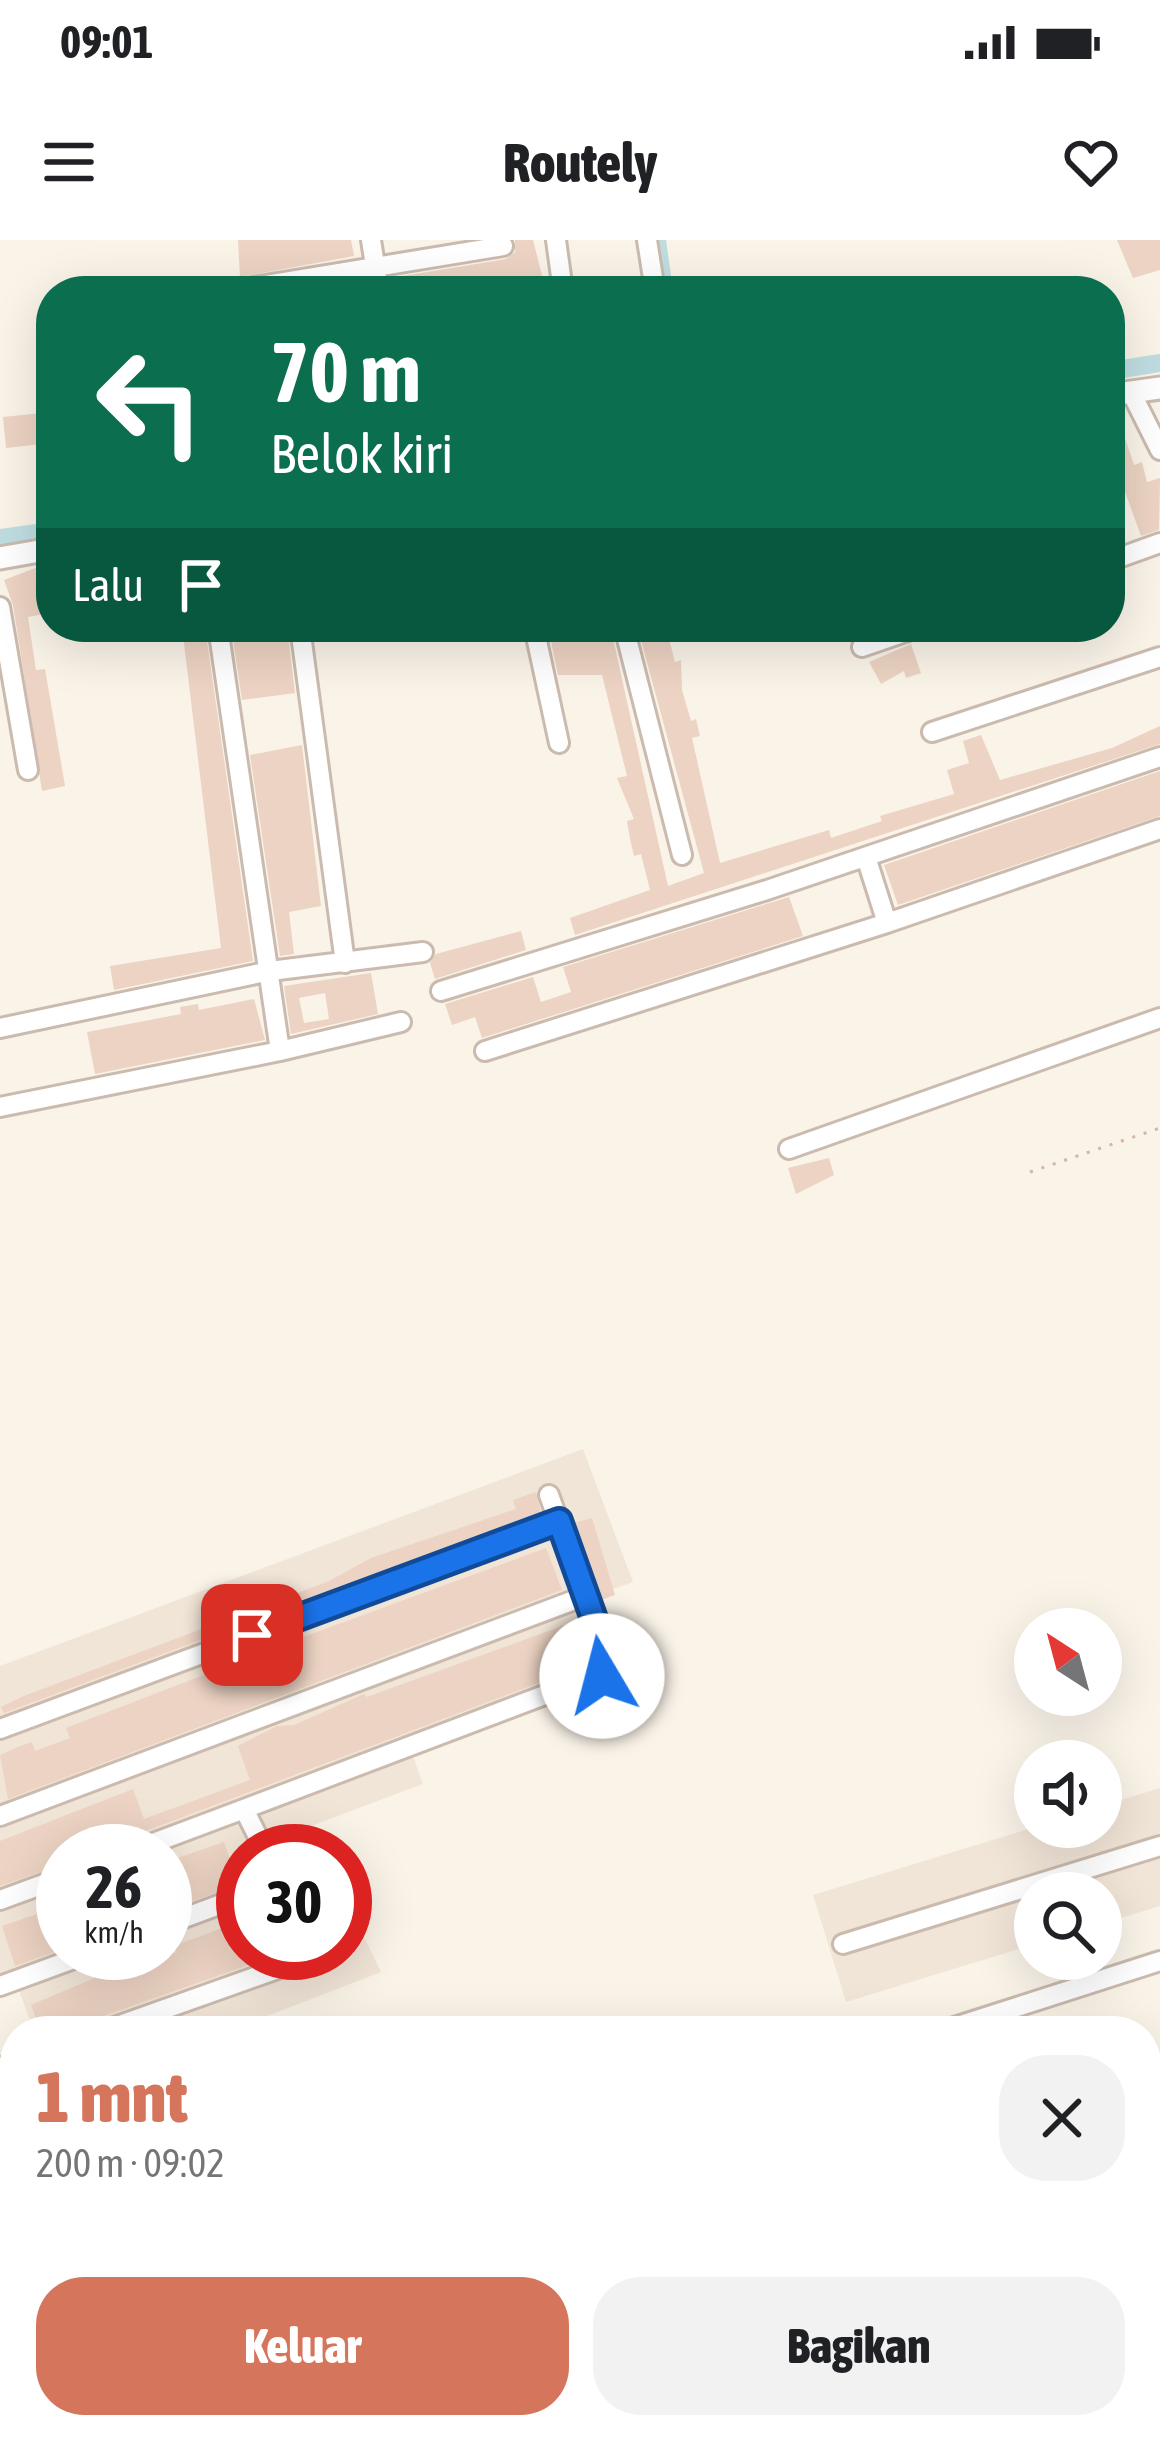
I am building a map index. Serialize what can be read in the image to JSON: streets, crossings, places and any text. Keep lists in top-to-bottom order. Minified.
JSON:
{"north":"top left","page":{"status":"09:01","header":"Routely","turn":["70 m","Belok kiri"],"then":"Lalu","speed":"26 km/h","limit":"30","heading":["1 mnt","200 m · 09:02"],"buttons":["Keluar","Bagikan"]}}
